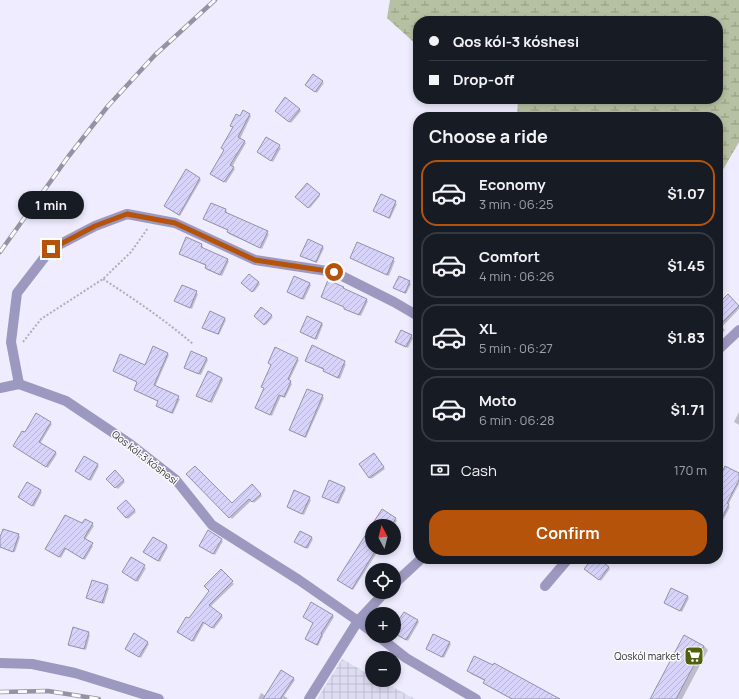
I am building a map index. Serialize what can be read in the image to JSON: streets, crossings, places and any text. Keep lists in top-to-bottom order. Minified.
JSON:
{"streets":{"street":["Qos kól-3 kóshesi"]},"places":{"supermarket":["Qoskól market"]},"north":"top","page":{"banner":["Qos kól-3 kóshesi","Drop-off"],"heading":"Choose a ride","list":[{"name":"Economy","note":"3 min · 06:25","value":"$1.07"},{"name":"Comfort","note":"4 min · 06:26","value":"$1.45"},{"name":"XL","note":"5 min · 06:27","value":"$1.83"},{"name":"Moto","note":"6 min · 06:28","value":"$1.71"}],"bubble":"1 min","pay":["Cash","170 m"],"buttons":"Confirm","map_buttons":["+","−"]}}
